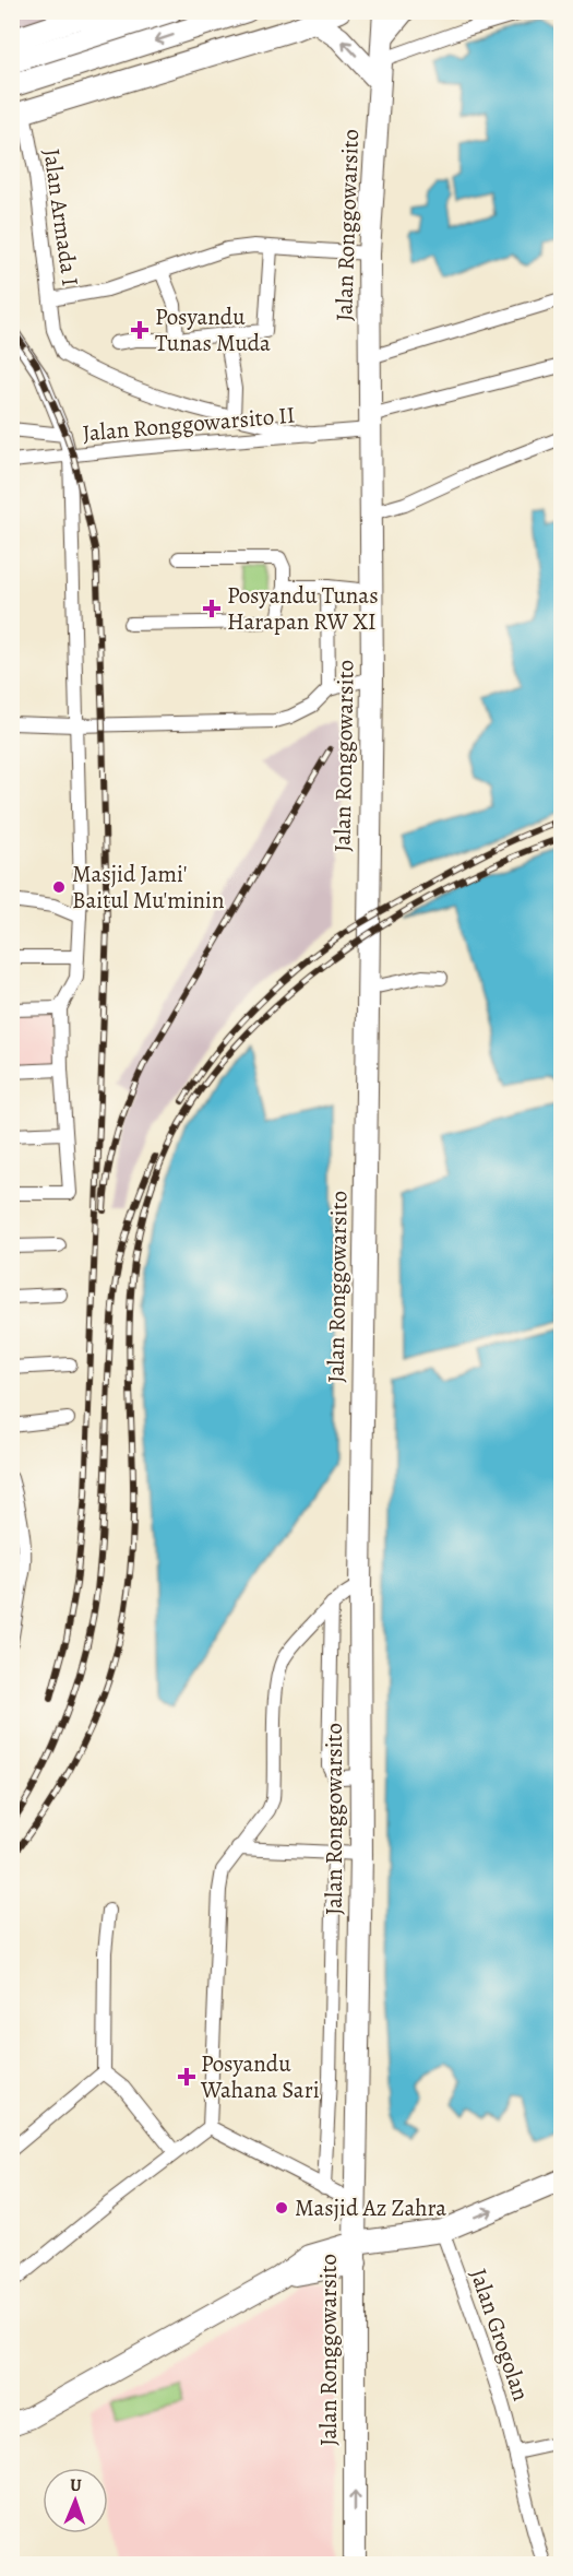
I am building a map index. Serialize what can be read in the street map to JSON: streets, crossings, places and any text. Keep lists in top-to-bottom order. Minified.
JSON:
{"streets":{"main road":["Jalan Ronggowarsito"],"street":["Jalan Armada I","Jalan Ronggowarsito II","Jalan Grogolan"]},"crossings":[["Jalan Armada I","Jalan Ronggowarsito II"],["Jalan Ronggowarsito","Jalan Ronggowarsito II"]],"places":{"health":["Posyandu Tunas Muda","Posyandu Tunas Harapan RW XI","Posyandu Wahana Sari"],"other":["Masjid Jami' Baitul Mu'minin","Masjid Az Zahra"]},"north":"top"}
